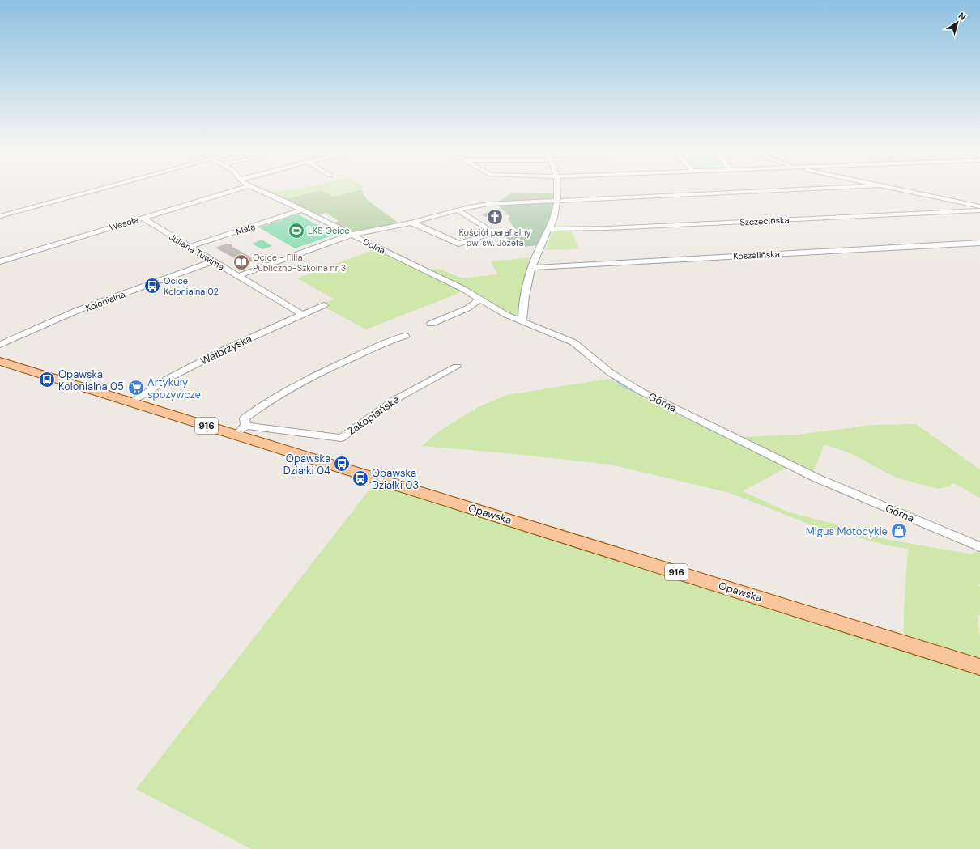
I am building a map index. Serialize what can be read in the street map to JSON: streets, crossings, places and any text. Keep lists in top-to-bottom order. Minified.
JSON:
{"streets":{"main road":["916","Opawska"],"street":["Szczecińska","Wesoła","Mała","Dolna","Juliana Tuwima","Koszalińska","Kolonialna","Wałbrzyska","Górna","Zakopiańska"]},"crossings":[["Wesoła","Juliana Tuwima"],["Mała","Dolna"],["Mała","Juliana Tuwima"],["Dolna","Górna"],["Juliana Tuwima","Kolonialna"],["Juliana Tuwima","Wałbrzyska"],["Wałbrzyska","Opawska"],["Zakopiańska","Opawska"]],"places":{"church":["Kościół parafialny pw. św. Józefa"],"sports":["LKS Ocice"],"library":["Ocice - Filia Publiczno-Szkolna nr 3"],"bus stop":["Ocice Kolonialna 02","Opawska Kolonialna 05","Opawska Działki 04","Opawska Działki 03"],"supermarket":["Artykuły spożywcze"],"shop":["Migus Motocykle"]},"north":"top right"}
